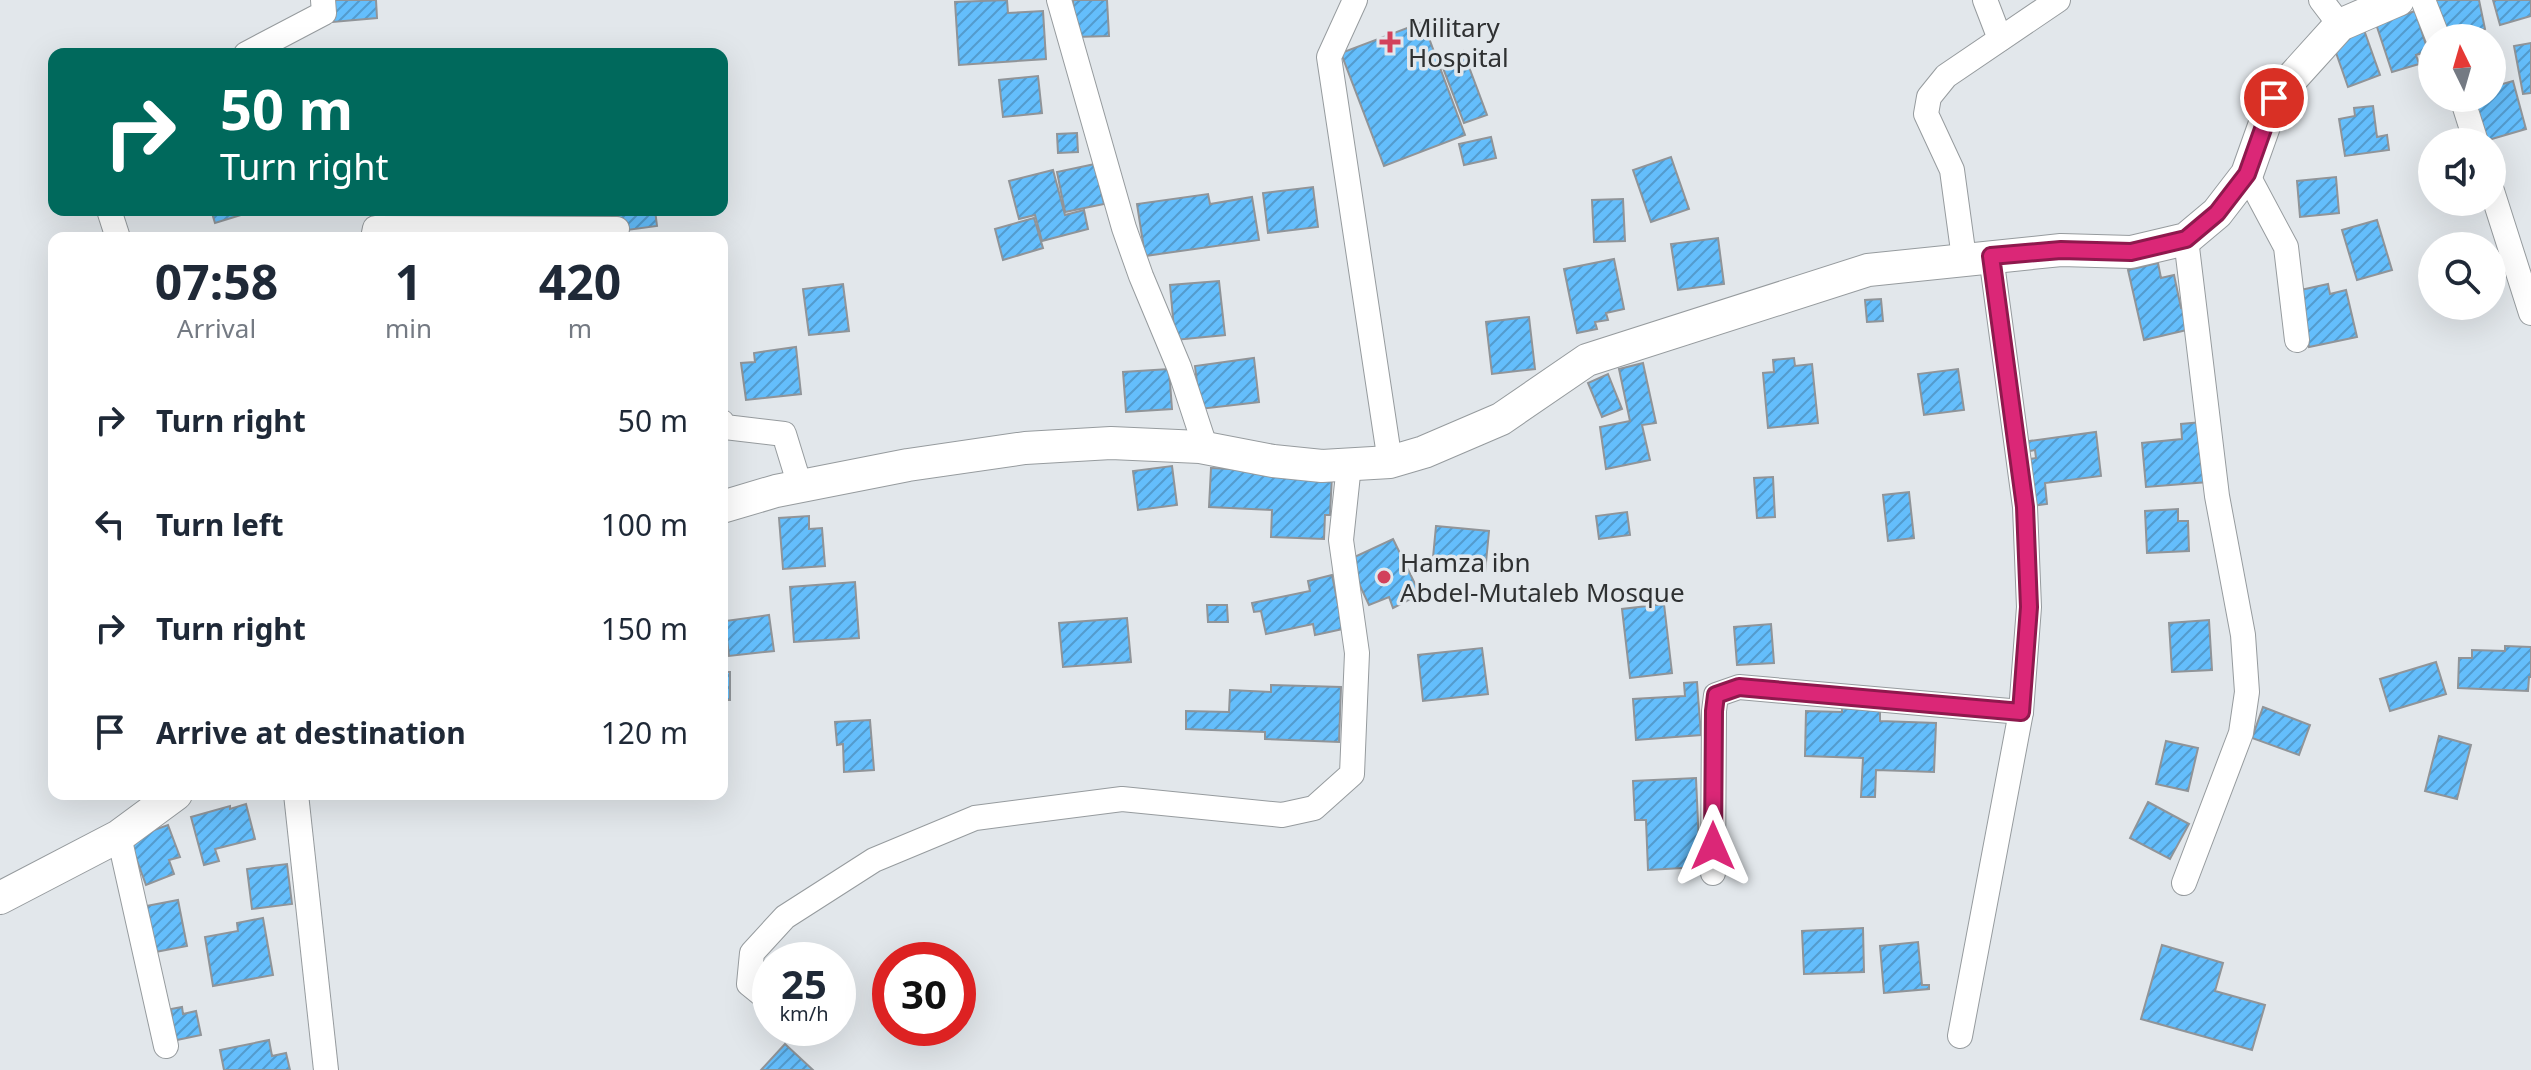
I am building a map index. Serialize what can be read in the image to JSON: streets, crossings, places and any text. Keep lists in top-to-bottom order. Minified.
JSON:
{"places":{"health":["Military Hospital"],"other":["Hamza ibn Abdel-Mutaleb Mosque"]},"north":"top","page":{"turn":["50 m","Turn right"],"eta":["07:58","Arrival","1","min","420","m"],"list":[{"name":"Turn right","value":"50 m"},{"name":"Turn left","value":"100 m"},{"name":"Turn right","value":"150 m"},{"name":"Arrive at destination","value":"120 m"}],"speed":"25 km/h","limit":"30"}}
